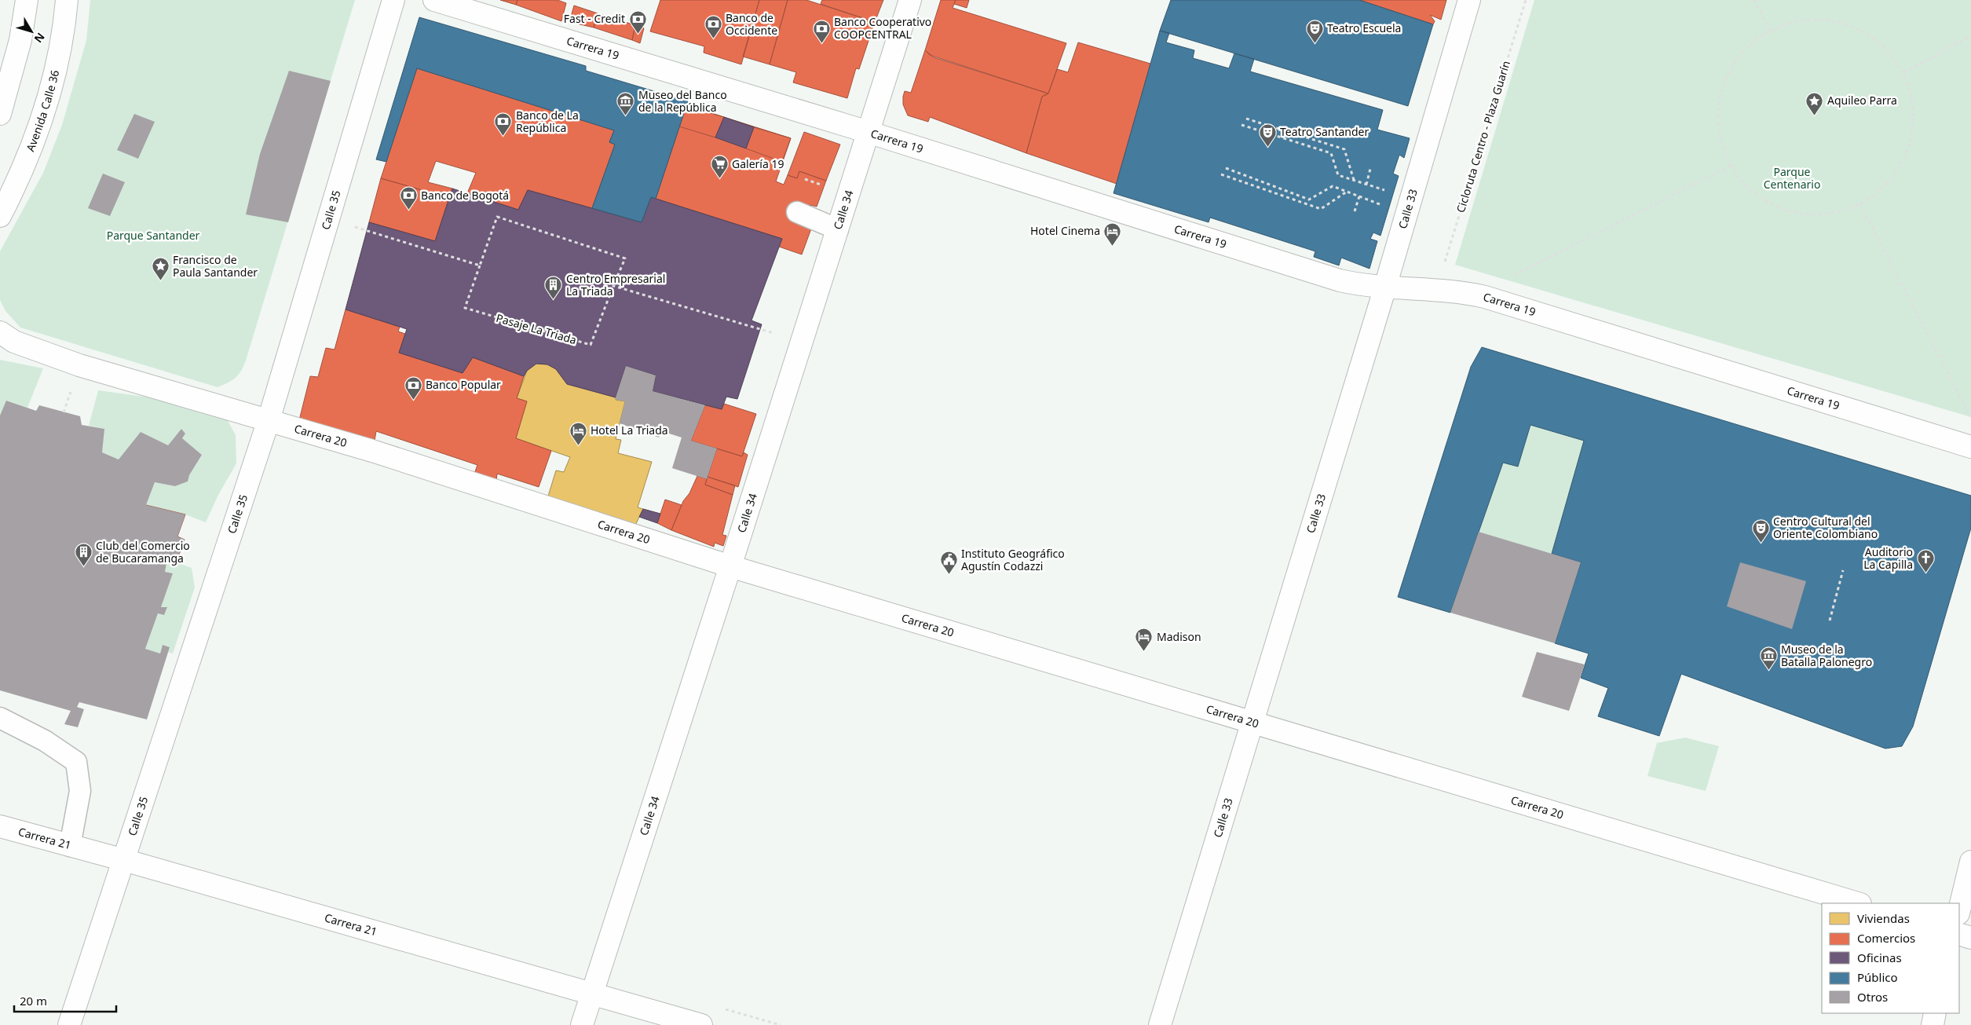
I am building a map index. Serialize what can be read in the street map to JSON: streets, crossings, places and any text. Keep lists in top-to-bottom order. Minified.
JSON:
{"streets":{"street":["Carrera 19","Avenida Calle 36","Calle 33","Calle 34","Calle 35","Carrera 20","Carrera 21"],"path":["Cicloruta Centro - Plaza Guarín","Pasaje La Triada"]},"crossings":[["Carrera 19","Calle 33"],["Carrera 19","Calle 34"],["Calle 33","Carrera 20"],["Calle 34","Carrera 20"],["Calle 34","Carrera 21"],["Calle 35","Carrera 20"],["Calle 35","Carrera 21"]],"parks":["Parque Centenario","Parque Santander"],"places":{"bank":["Fast - Credit","Banco de Occidente","Banco Cooperativo COOPCENTRAL","Banco de La República","Banco de Bogotá","Banco Popular"],"theatre":["Teatro Escuela","Teatro Santander","Centro Cultural del Oriente Colombiano"],"place":["Aquileo Parra","Francisco de Paula Santander"],"museum":["Museo del Banco de la República","Museo de la Batalla Palonegro"],"supermarket":["Galería 19"],"hotel":["Hotel Cinema","Hotel La Triada","Madison"],"building":["Centro Empresarial La Triada","Club del Comercio de Bucaramanga"],"church":["Auditorio La Capilla"],"public building":["Instituto Geográfico Agustín Codazzi"]},"legend":["Viviendas","Comercios","Oficinas","Público","Otros"],"scale_bar":"20 m","north":"bottom right"}
